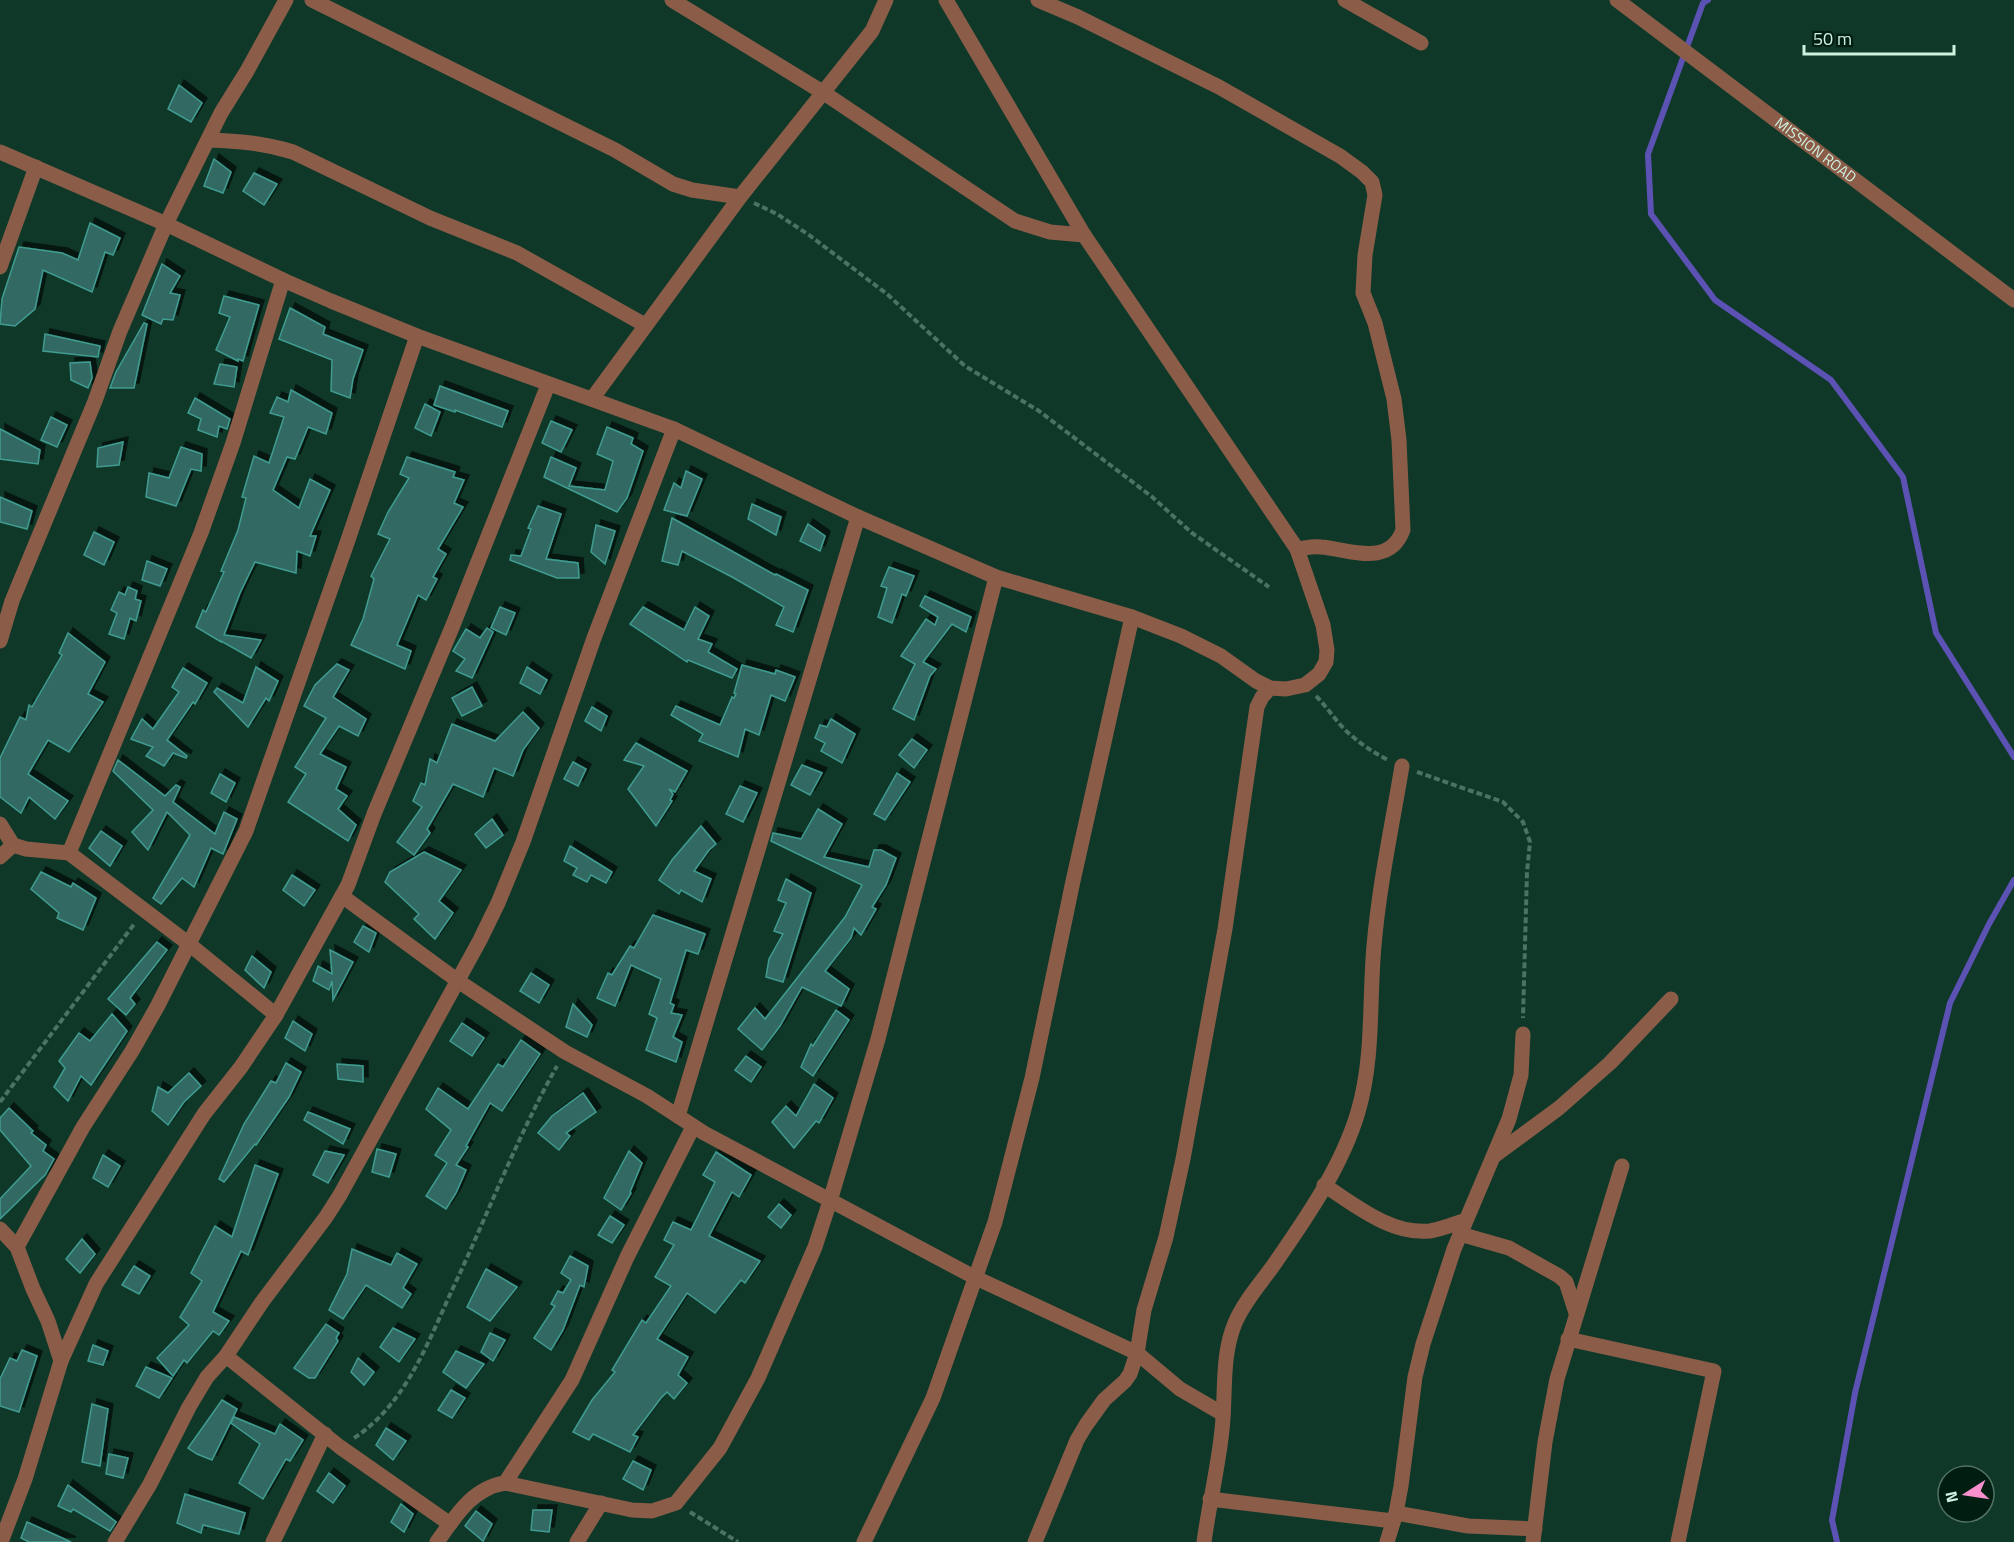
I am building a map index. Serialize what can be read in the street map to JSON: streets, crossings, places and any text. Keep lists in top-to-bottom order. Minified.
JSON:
{"streets":{"street":["MISSION ROAD"]},"scale_bar":"50 m","north":"left"}
